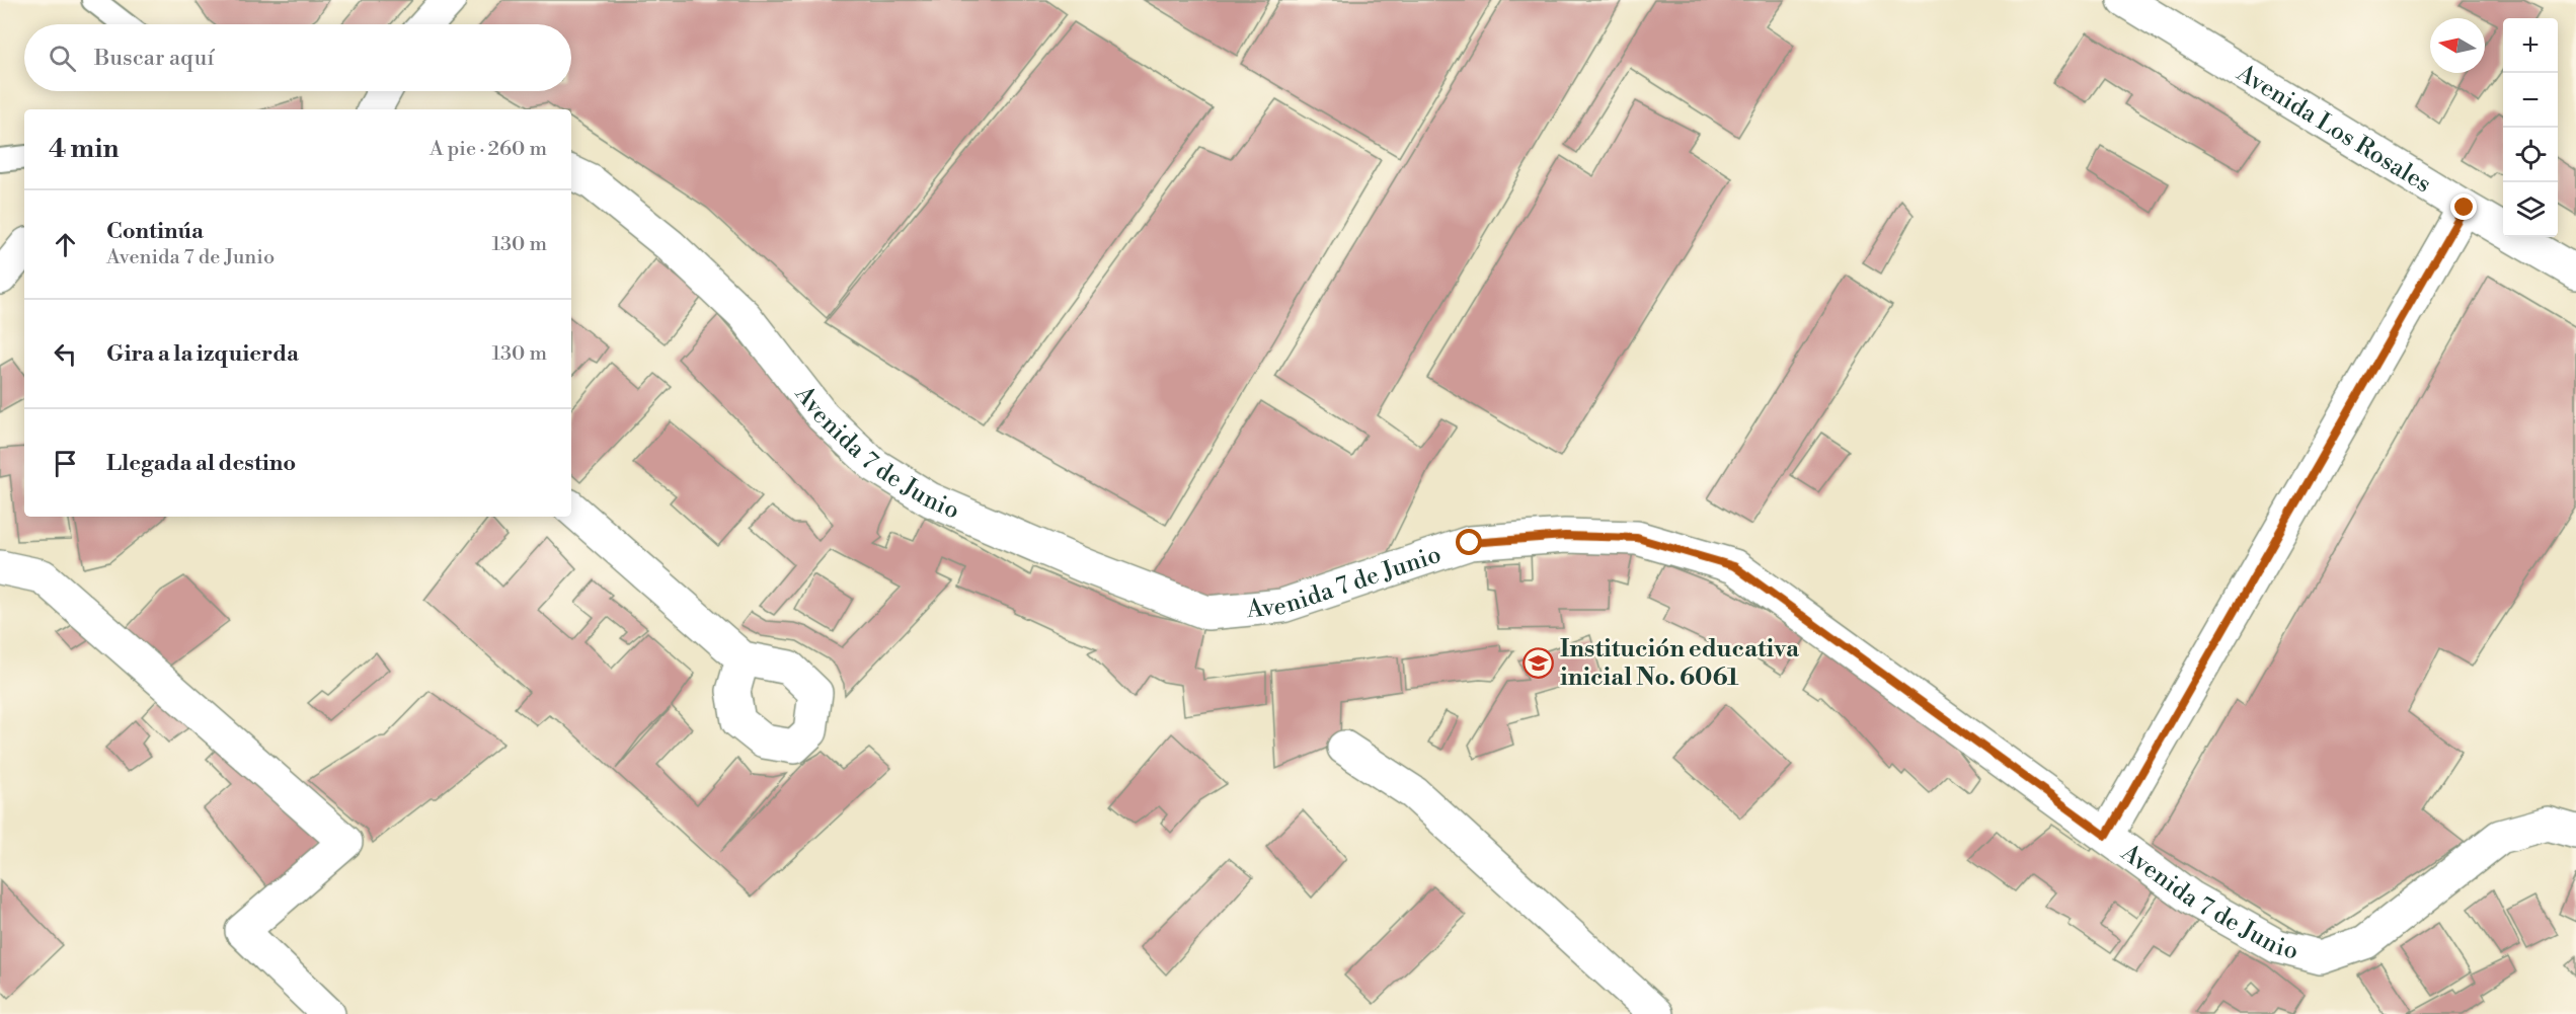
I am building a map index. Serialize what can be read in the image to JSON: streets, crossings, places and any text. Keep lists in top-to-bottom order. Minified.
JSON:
{"streets":{"street":["Avenida Los Rosales","Avenida 7 de Junio"]},"places":{"school or university":["Institución educativa inicial No. 6061"]},"north":"left","page":{"map_buttons":["+","−"],"search":"Buscar aquí","heading":["4 min","A pie · 260 m"],"list":[["Continúa","Avenida 7 de Junio","130 m"],["Gira a la izquierda","130 m"],"Llegada al destino"]}}
